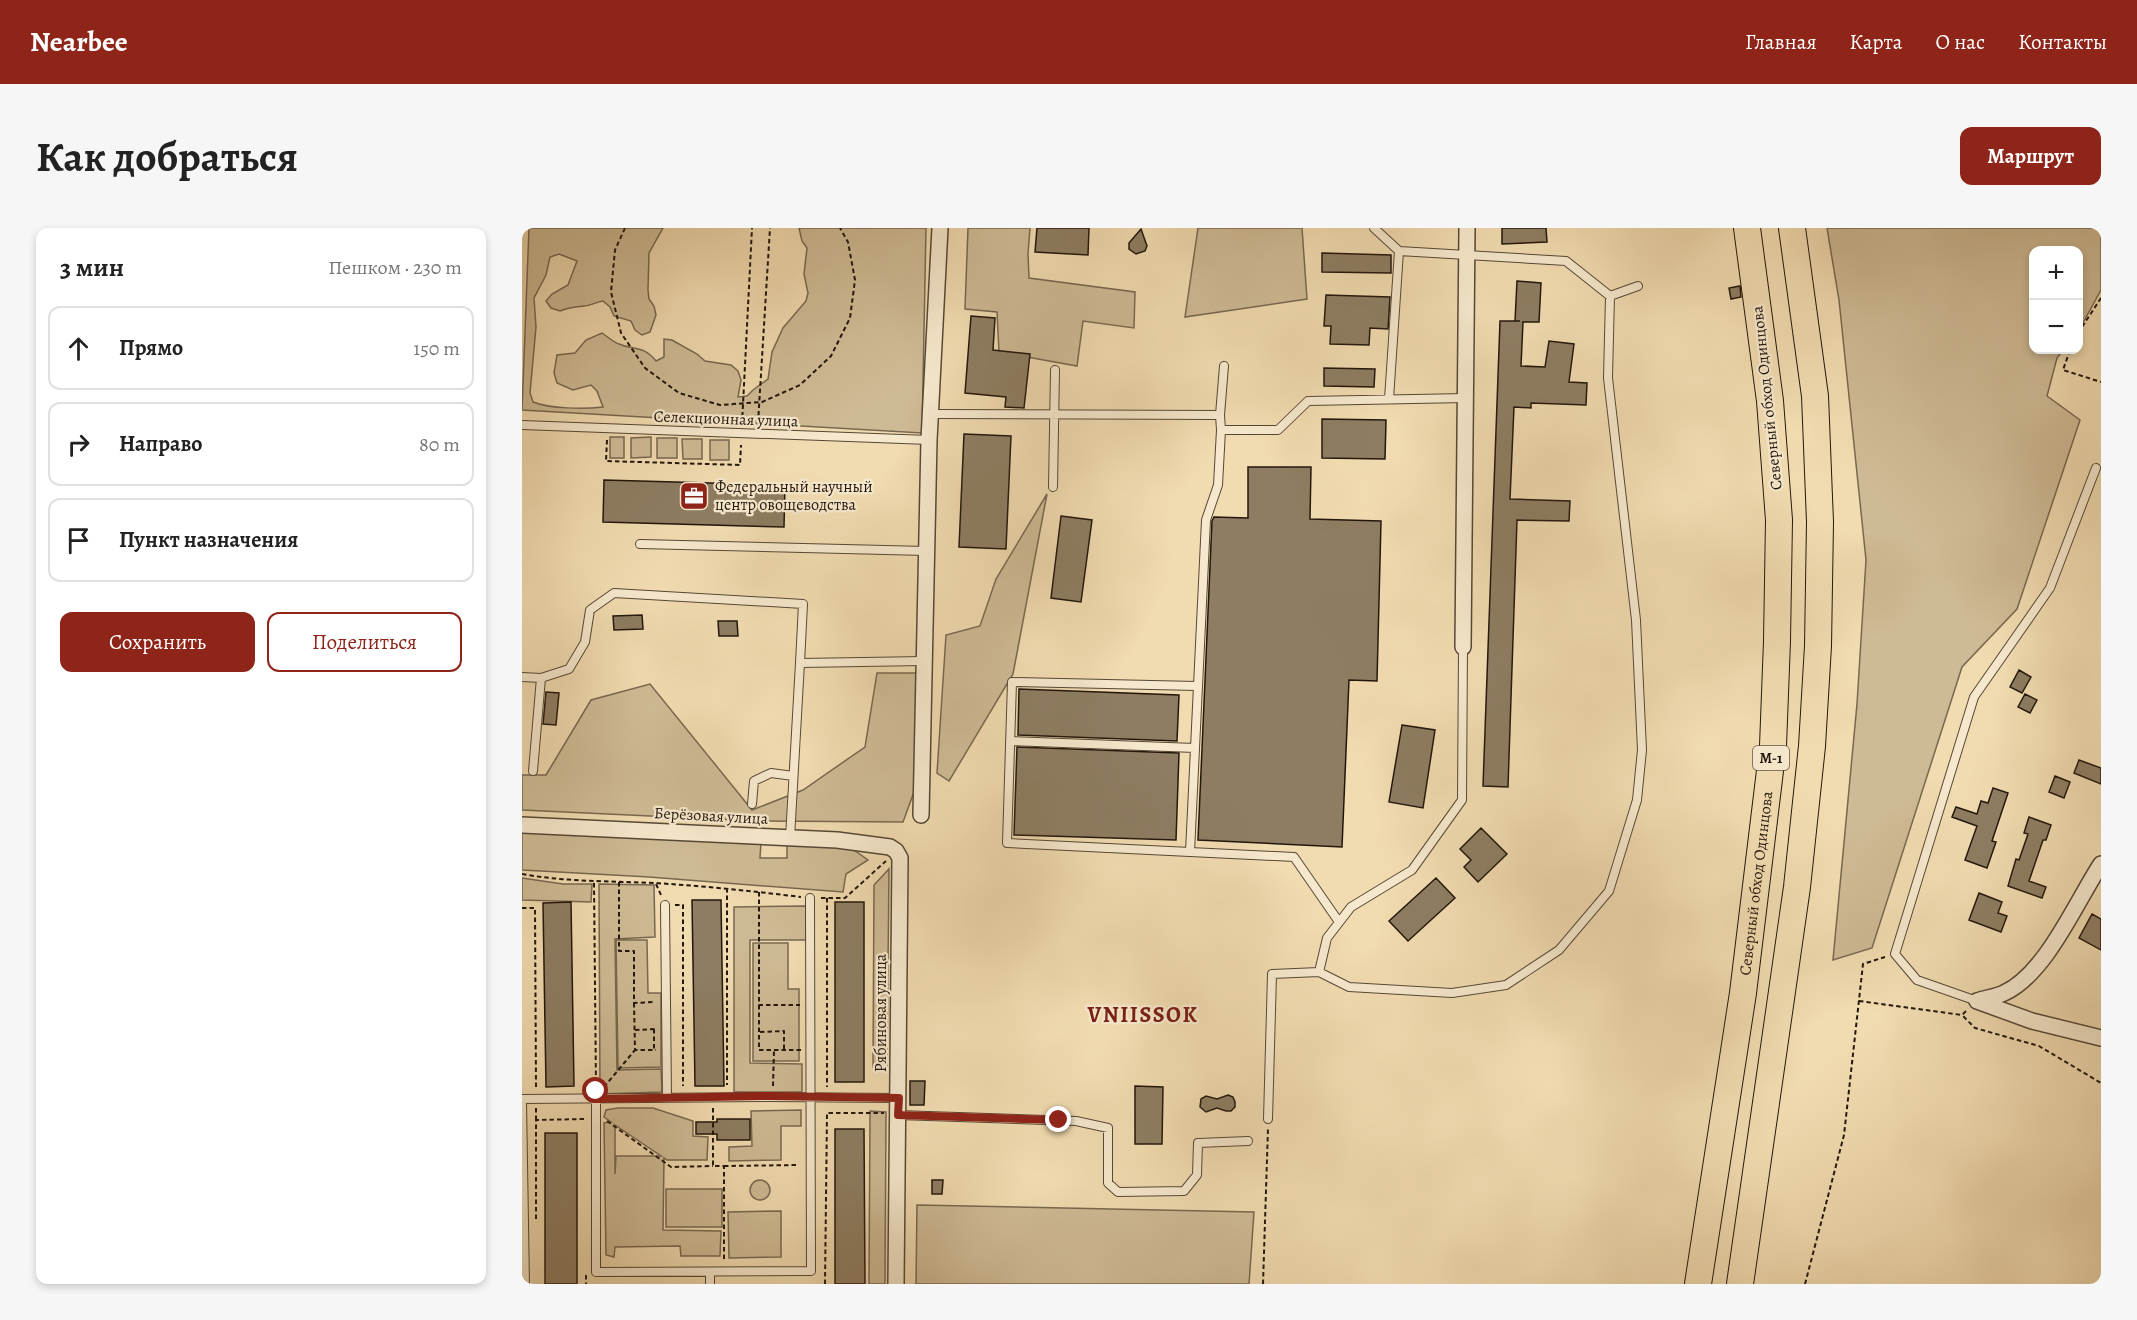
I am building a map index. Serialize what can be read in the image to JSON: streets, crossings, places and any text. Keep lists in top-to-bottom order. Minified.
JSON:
{"streets":{"highway":["Северный обход Одинцова","М-1"],"street":["Берёзовая улица","Рябиновая улица"],"lane":["Селекционная улица"]},"crossings":[["Берёзовая улица","Рябиновая улица"]],"districts":["VNIISSOK"],"places":{"office":["Федеральный научный центр овощеводства"]},"page":{"header":"Nearbee","nav":["Главная","Карта","О нас","Контакты"],"buttons":["Маршрут",["Сохранить","Поделиться"]],"title":"Как добраться","heading":["3 мин","Пешком · 230 m"],"map_buttons":["+","−"],"list":[["Прямо","150 m"],["Направо","80 m"],"Пункт назначения"]}}
